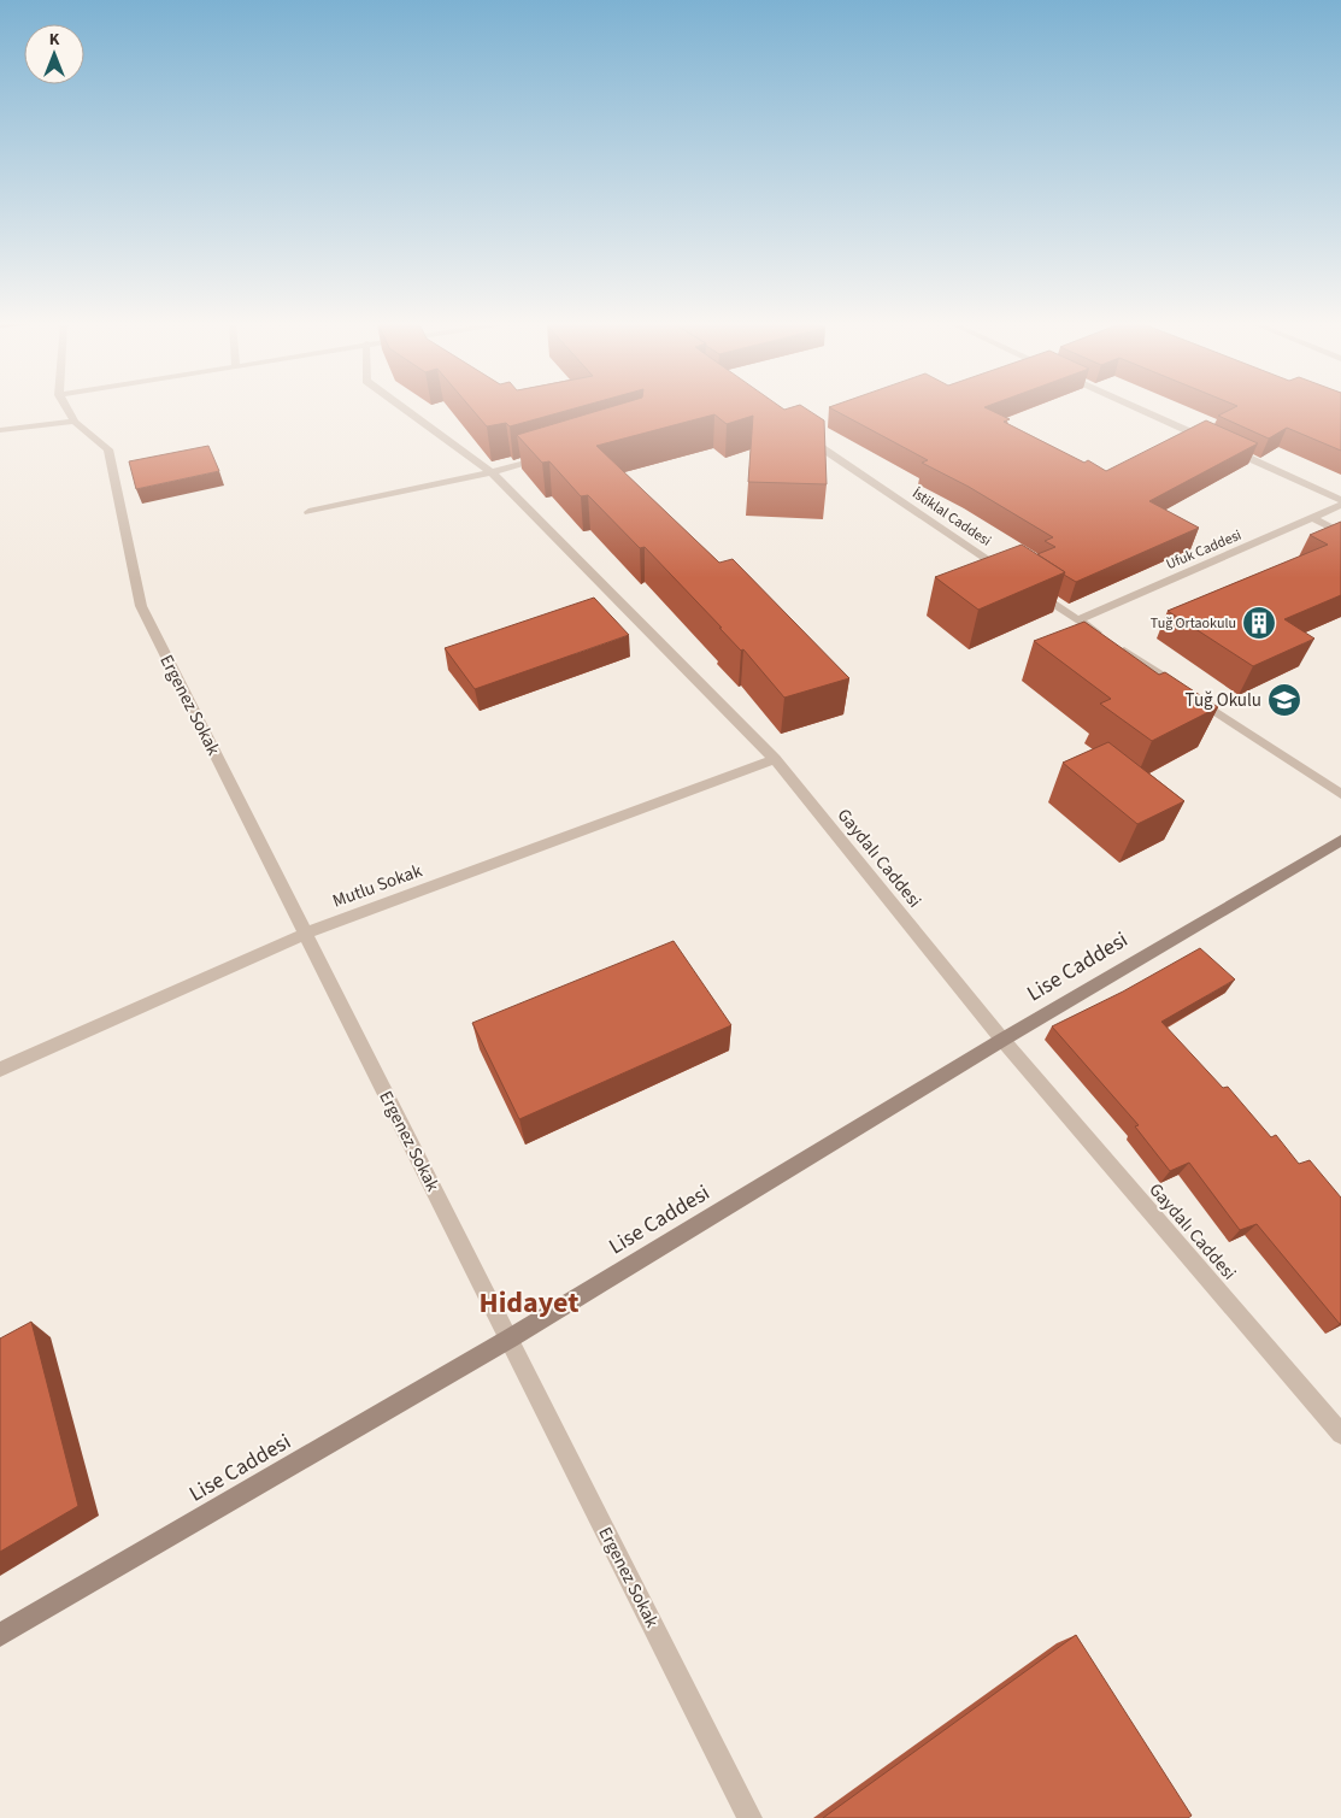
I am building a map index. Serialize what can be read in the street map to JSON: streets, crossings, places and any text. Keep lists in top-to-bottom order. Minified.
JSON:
{"streets":{"street":["İstiklal Caddesi","Ufuk Caddesi","Ergenez Sokak","Gaydalı Caddesi","Mutlu Sokak","Lise Caddesi"]},"crossings":[["Ergenez Sokak","Mutlu Sokak"],["Ergenez Sokak","Lise Caddesi"],["Gaydalı Caddesi","Mutlu Sokak"],["Gaydalı Caddesi","Lise Caddesi"]],"districts":["Hidayet"],"places":{"building":["Tuğ Ortaokulu"],"school or university":["Tuğ Okulu"]},"north":"top"}
